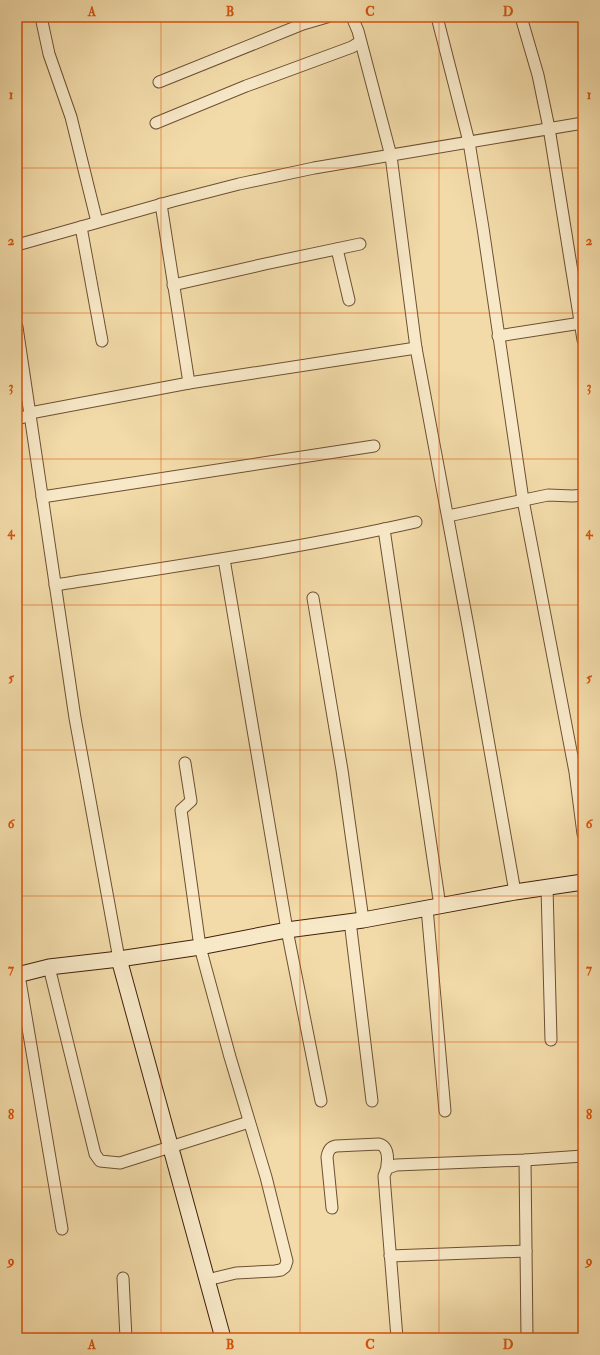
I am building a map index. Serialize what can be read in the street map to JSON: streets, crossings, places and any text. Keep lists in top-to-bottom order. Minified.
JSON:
{"grid":{"columns":["A","B","C","D"],"rows":["1","2","3","4","5","6","7","8","9"]}}
